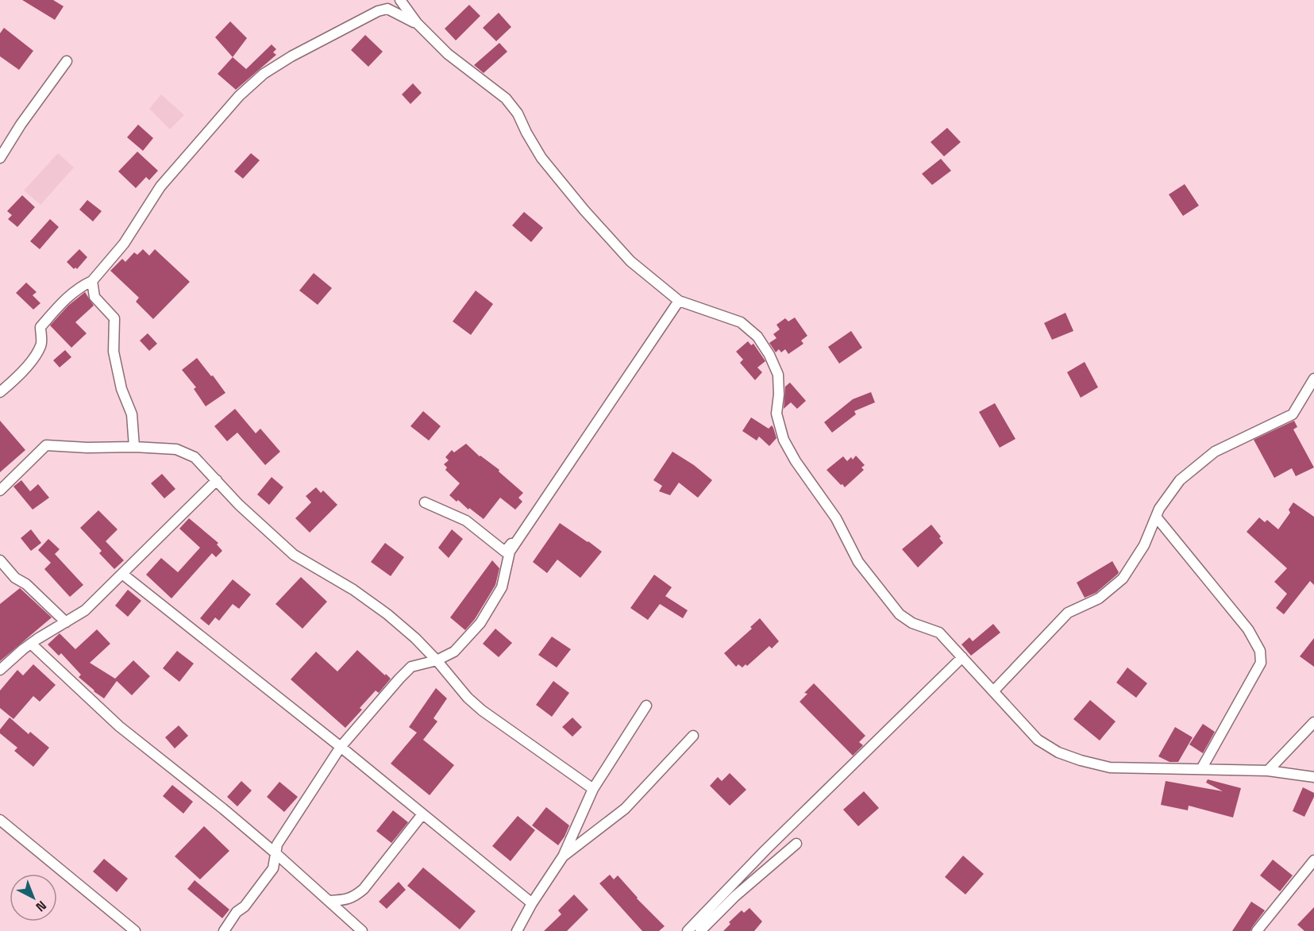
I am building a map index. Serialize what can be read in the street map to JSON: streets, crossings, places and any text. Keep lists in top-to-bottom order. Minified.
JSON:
{"north":"bottom right"}
